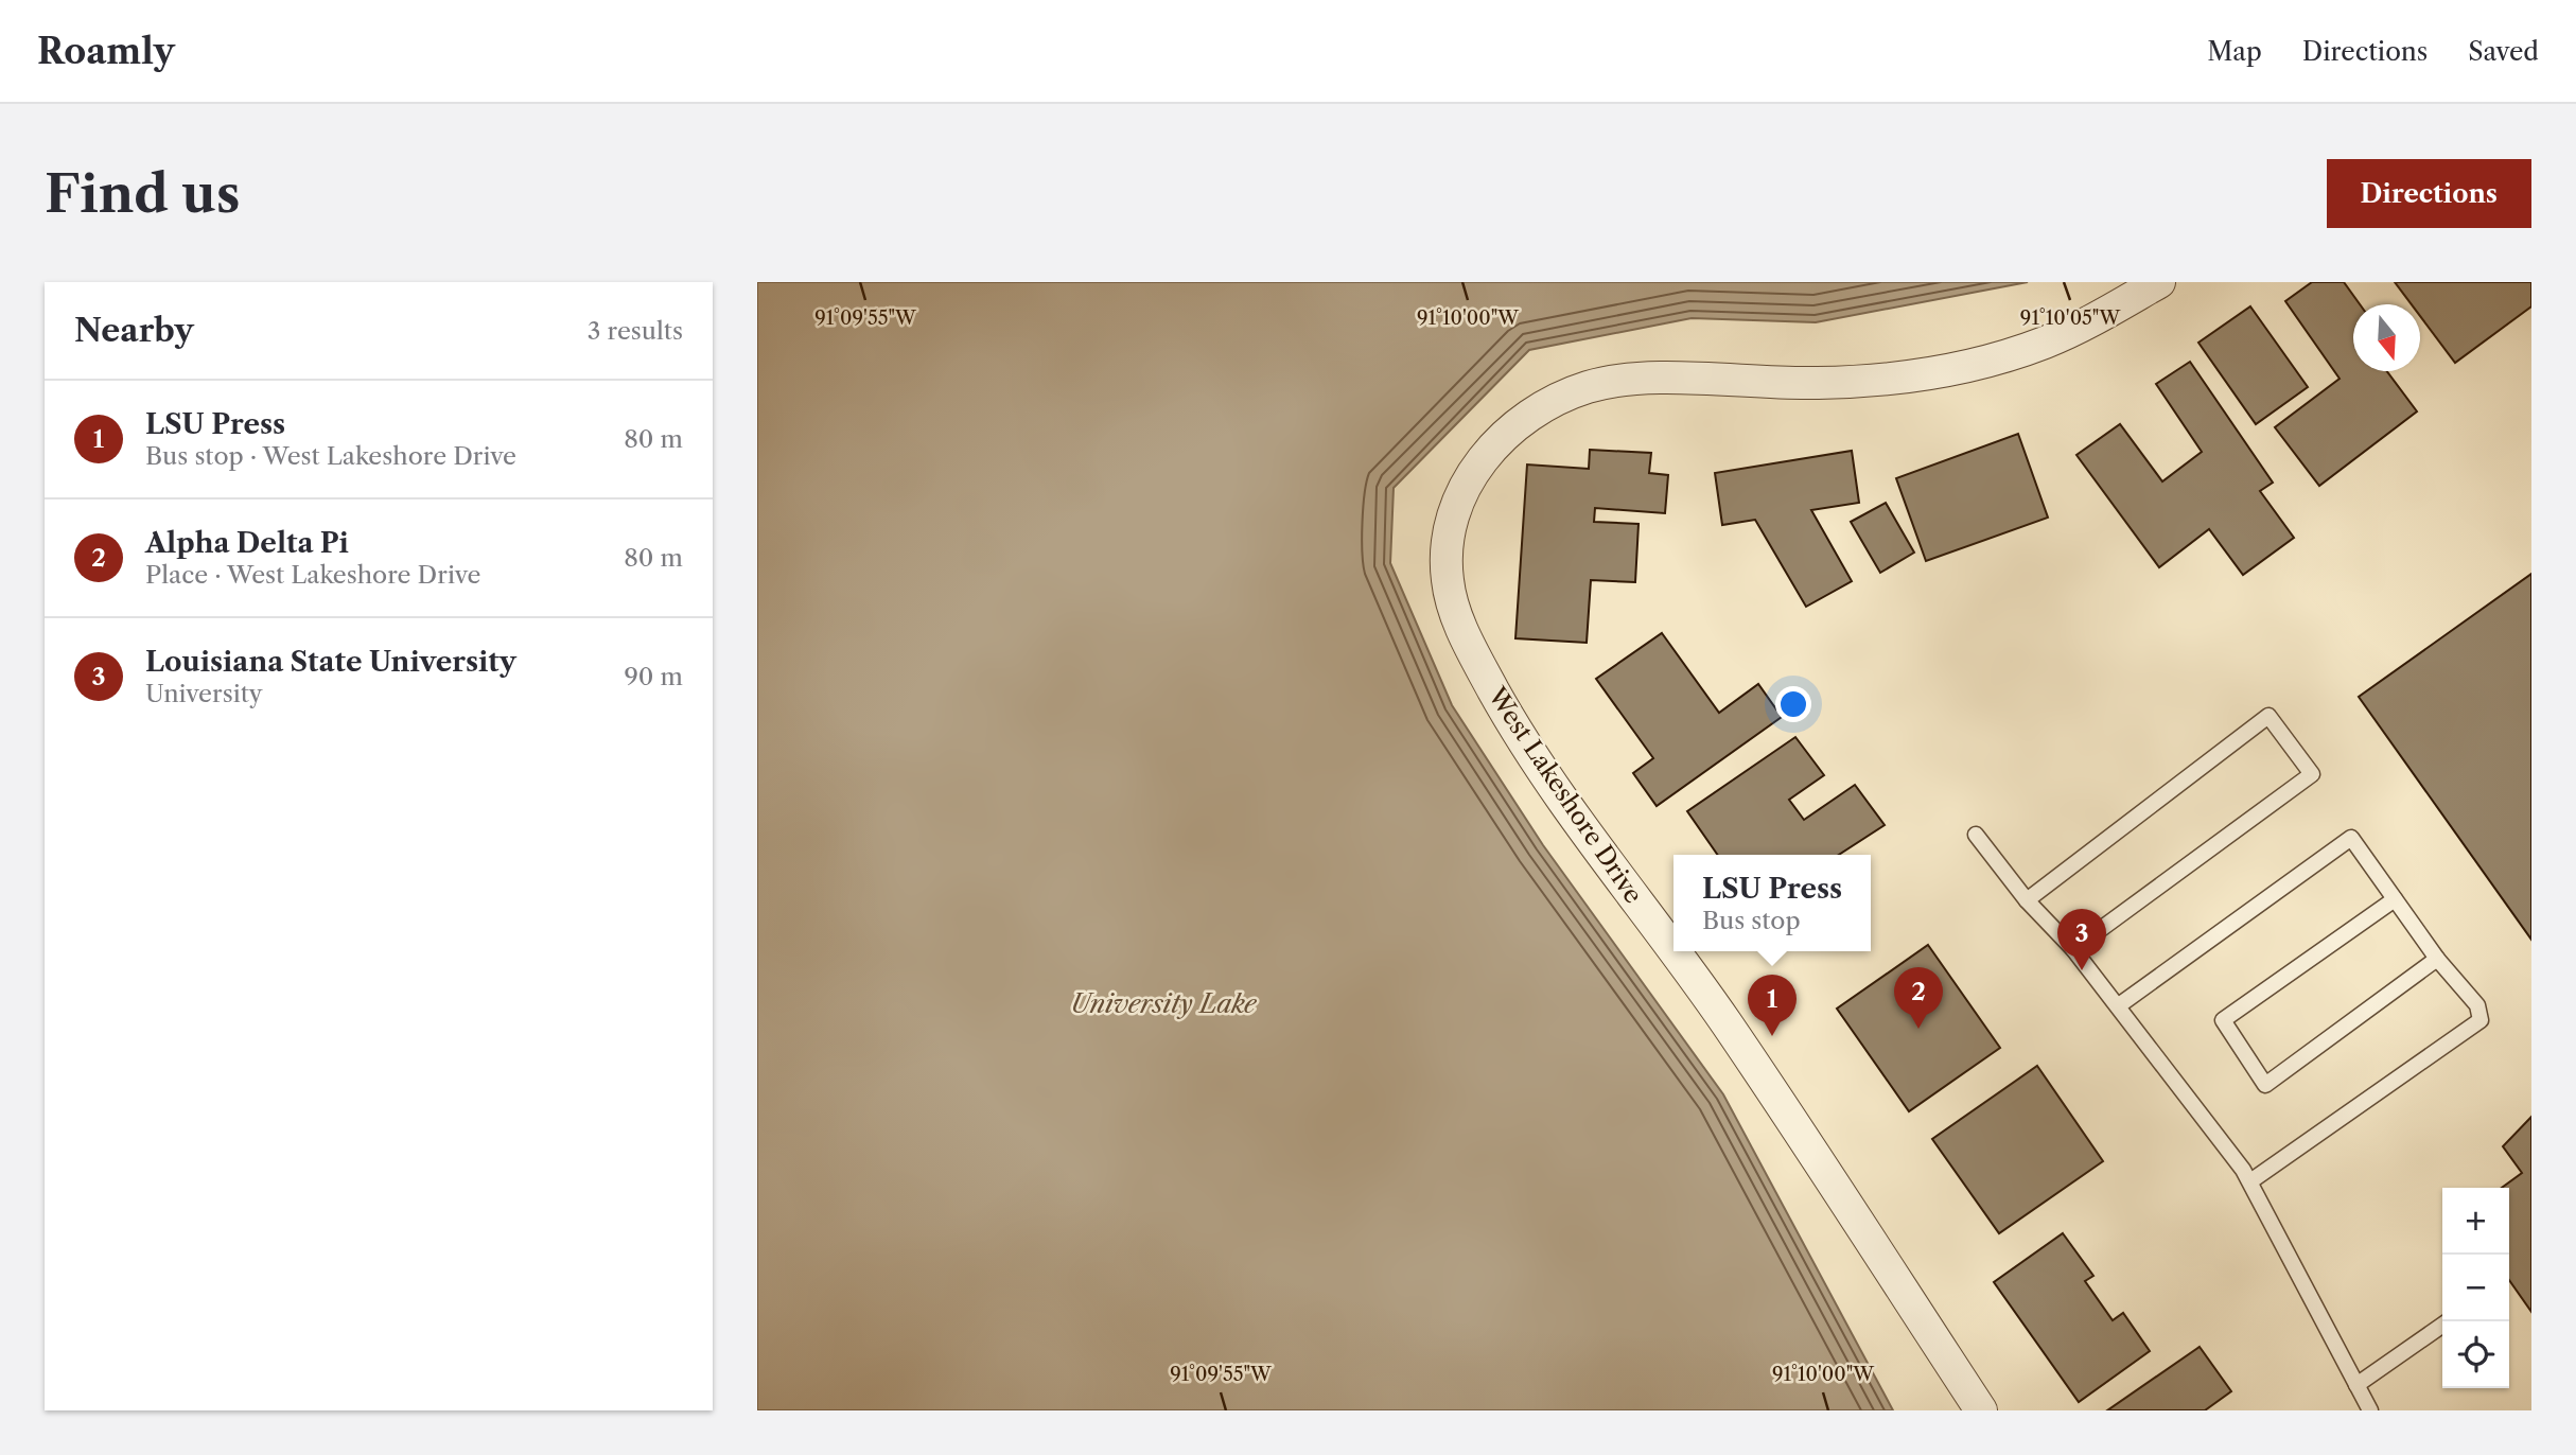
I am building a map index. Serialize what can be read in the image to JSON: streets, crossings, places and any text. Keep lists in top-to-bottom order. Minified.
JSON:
{"streets":{"street":["West Lakeshore Drive"]},"water":["University Lake"],"north":"bottom","page":{"header":"Roamly","nav":["Map","Directions","Saved"],"buttons":"Directions","title":"Find us","heading":["Nearby","3 results"],"list":[{"mark":"1","name":"LSU Press","note":"Bus stop · West Lakeshore Drive","value":"80 m"},{"mark":"2","name":"Alpha Delta Pi","note":"Place · West Lakeshore Drive","value":"80 m"},{"mark":"3","name":"Louisiana State University","note":"University","value":"90 m"}],"popup":["LSU Press","Bus stop"],"pins":["3","2","1"],"map_buttons":["+","−"]},"coordinates":["91°09'55\"W","91°10'00\"W","91°10'05\"W"]}
